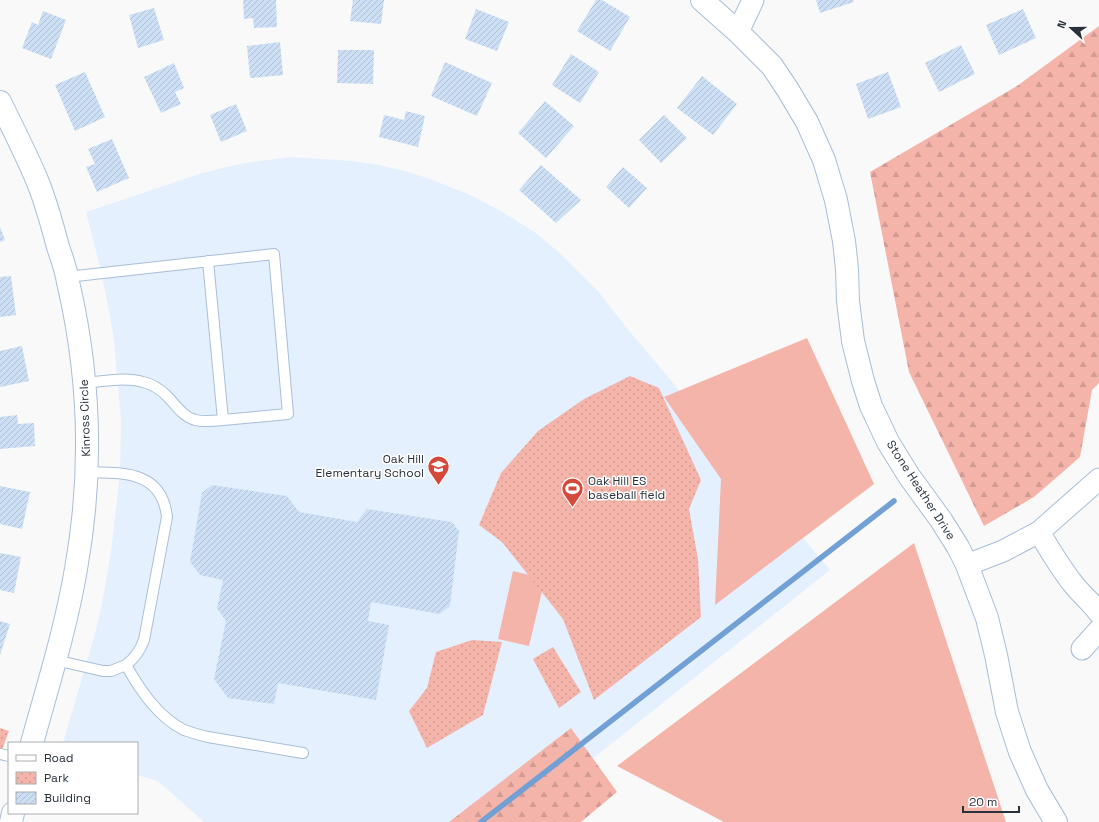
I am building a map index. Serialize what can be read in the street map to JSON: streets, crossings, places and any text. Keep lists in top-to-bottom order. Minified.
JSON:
{"streets":{"street":["Kinross Circle","Stone Heather Drive"]},"places":{"school or university":["Oak Hill Elementary School"],"sports":["Oak Hill ES baseball field"]},"legend":["Road","Park","Building"],"scale_bar":"20 m","north":"left"}
